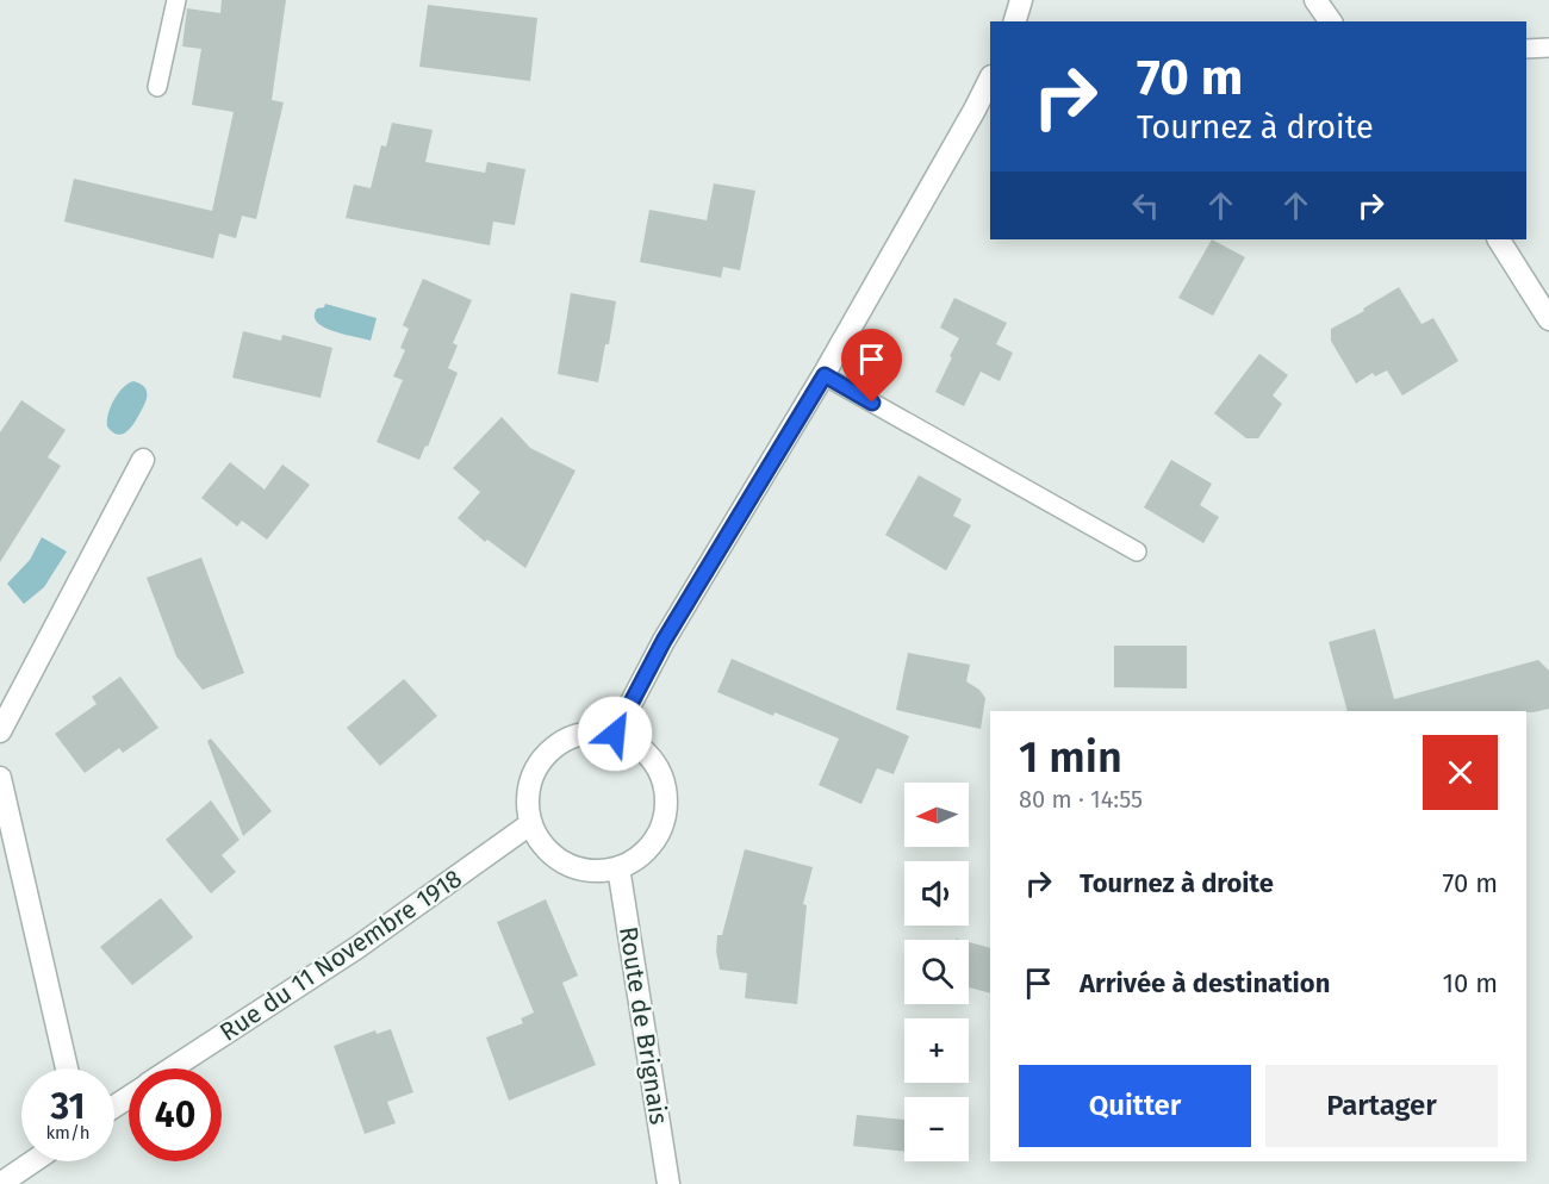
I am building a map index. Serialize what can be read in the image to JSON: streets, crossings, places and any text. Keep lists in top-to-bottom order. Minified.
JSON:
{"streets":{"street":["Rue du 11 Novembre 1918","Route de Brignais"]},"crossings":[["Rue du 11 Novembre 1918","Route de Brignais"]],"north":"left","page":{"turn":["70 m","Tournez à droite"],"heading":["1 min","80 m · 14:55"],"map_buttons":["+","−"],"list":[{"name":"Tournez à droite","value":"70 m"},{"name":"Arrivée à destination","value":"10 m"}],"buttons":["Quitter","Partager"],"speed":"31 km/h","limit":"40"}}
